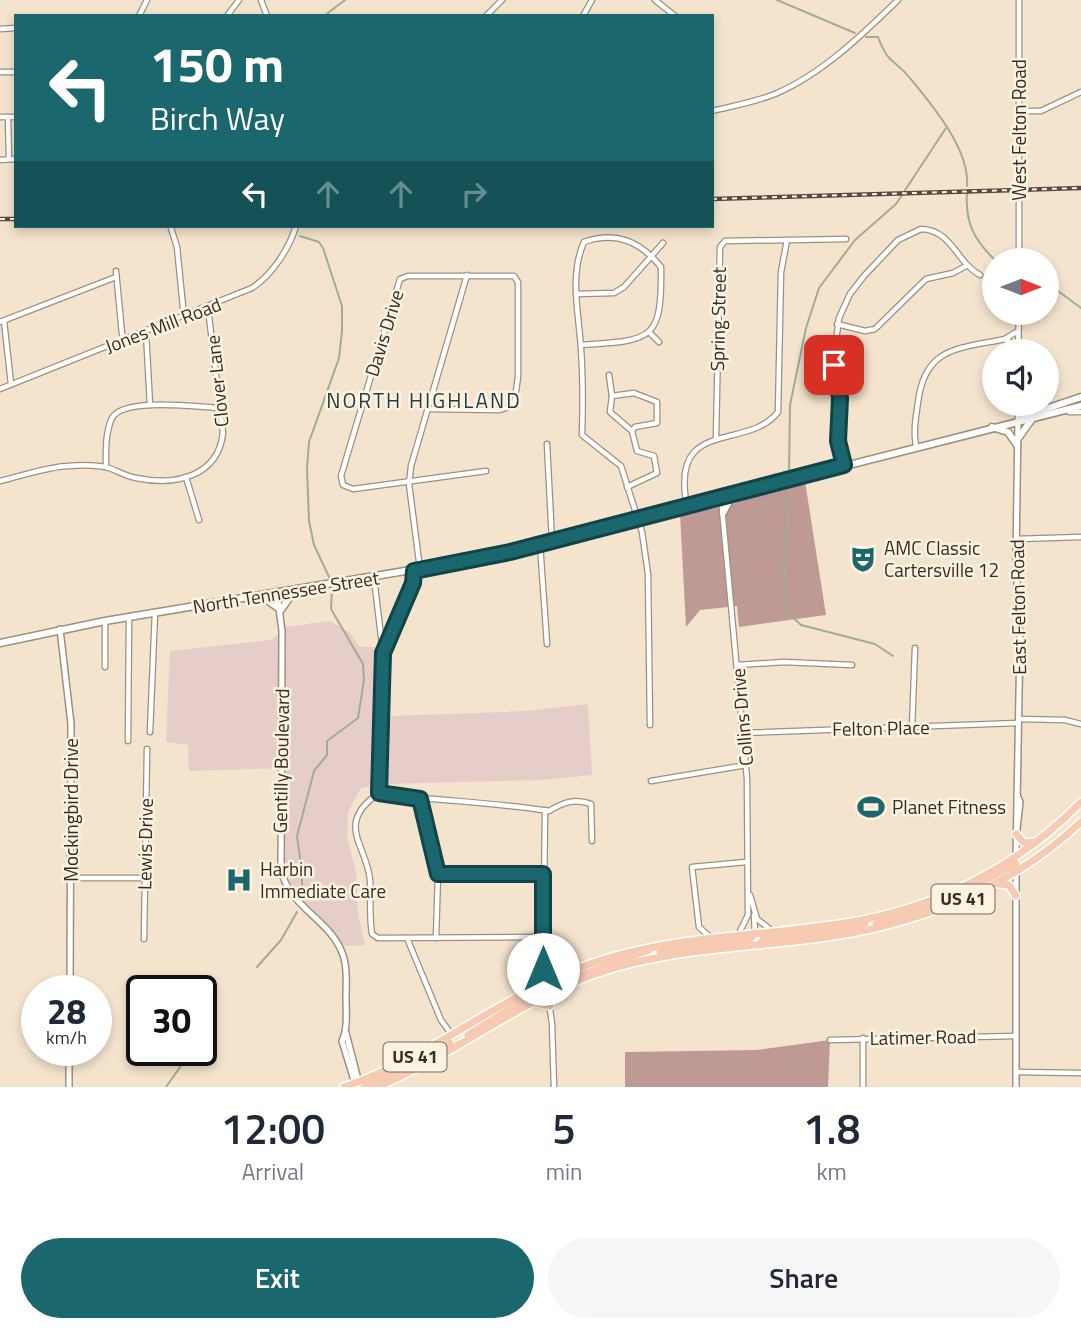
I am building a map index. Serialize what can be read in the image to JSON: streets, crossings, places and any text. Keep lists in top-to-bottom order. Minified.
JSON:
{"streets":{"main road":["North Tennessee Street","US 41"],"street":["West Felton Road","Spring Street","Jones Mill Road","Davis Drive","Clover Lane","East Felton Road","Collins Drive","Felton Place","Gentilly Boulevard","Mockingbird Drive","Lewis Drive","Latimer Road"]},"crossings":[["Jones Mill Road","Clover Lane"],["North Tennessee Street","East Felton Road"],["North Tennessee Street","Collins Drive"],["North Tennessee Street","Gentilly Boulevard"],["North Tennessee Street","Mockingbird Drive"],["East Felton Road","Felton Place"],["East Felton Road","US 41"],["East Felton Road","Latimer Road"],["Collins Drive","Felton Place"],["Collins Drive","US 41"],["Gentilly Boulevard","US 41"]],"districts":["NORTH HIGHLAND"],"places":{"theatre":["AMC Classic Cartersville 12"],"sports":["Planet Fitness"],"hospital":["Harbin Immediate Care"]},"north":"right","page":{"turn":["150 m","Birch Way"],"speed":"28 km/h","limit":"30","eta":["12:00","Arrival","5","min","1.8","km"],"buttons":["Exit","Share"]}}
